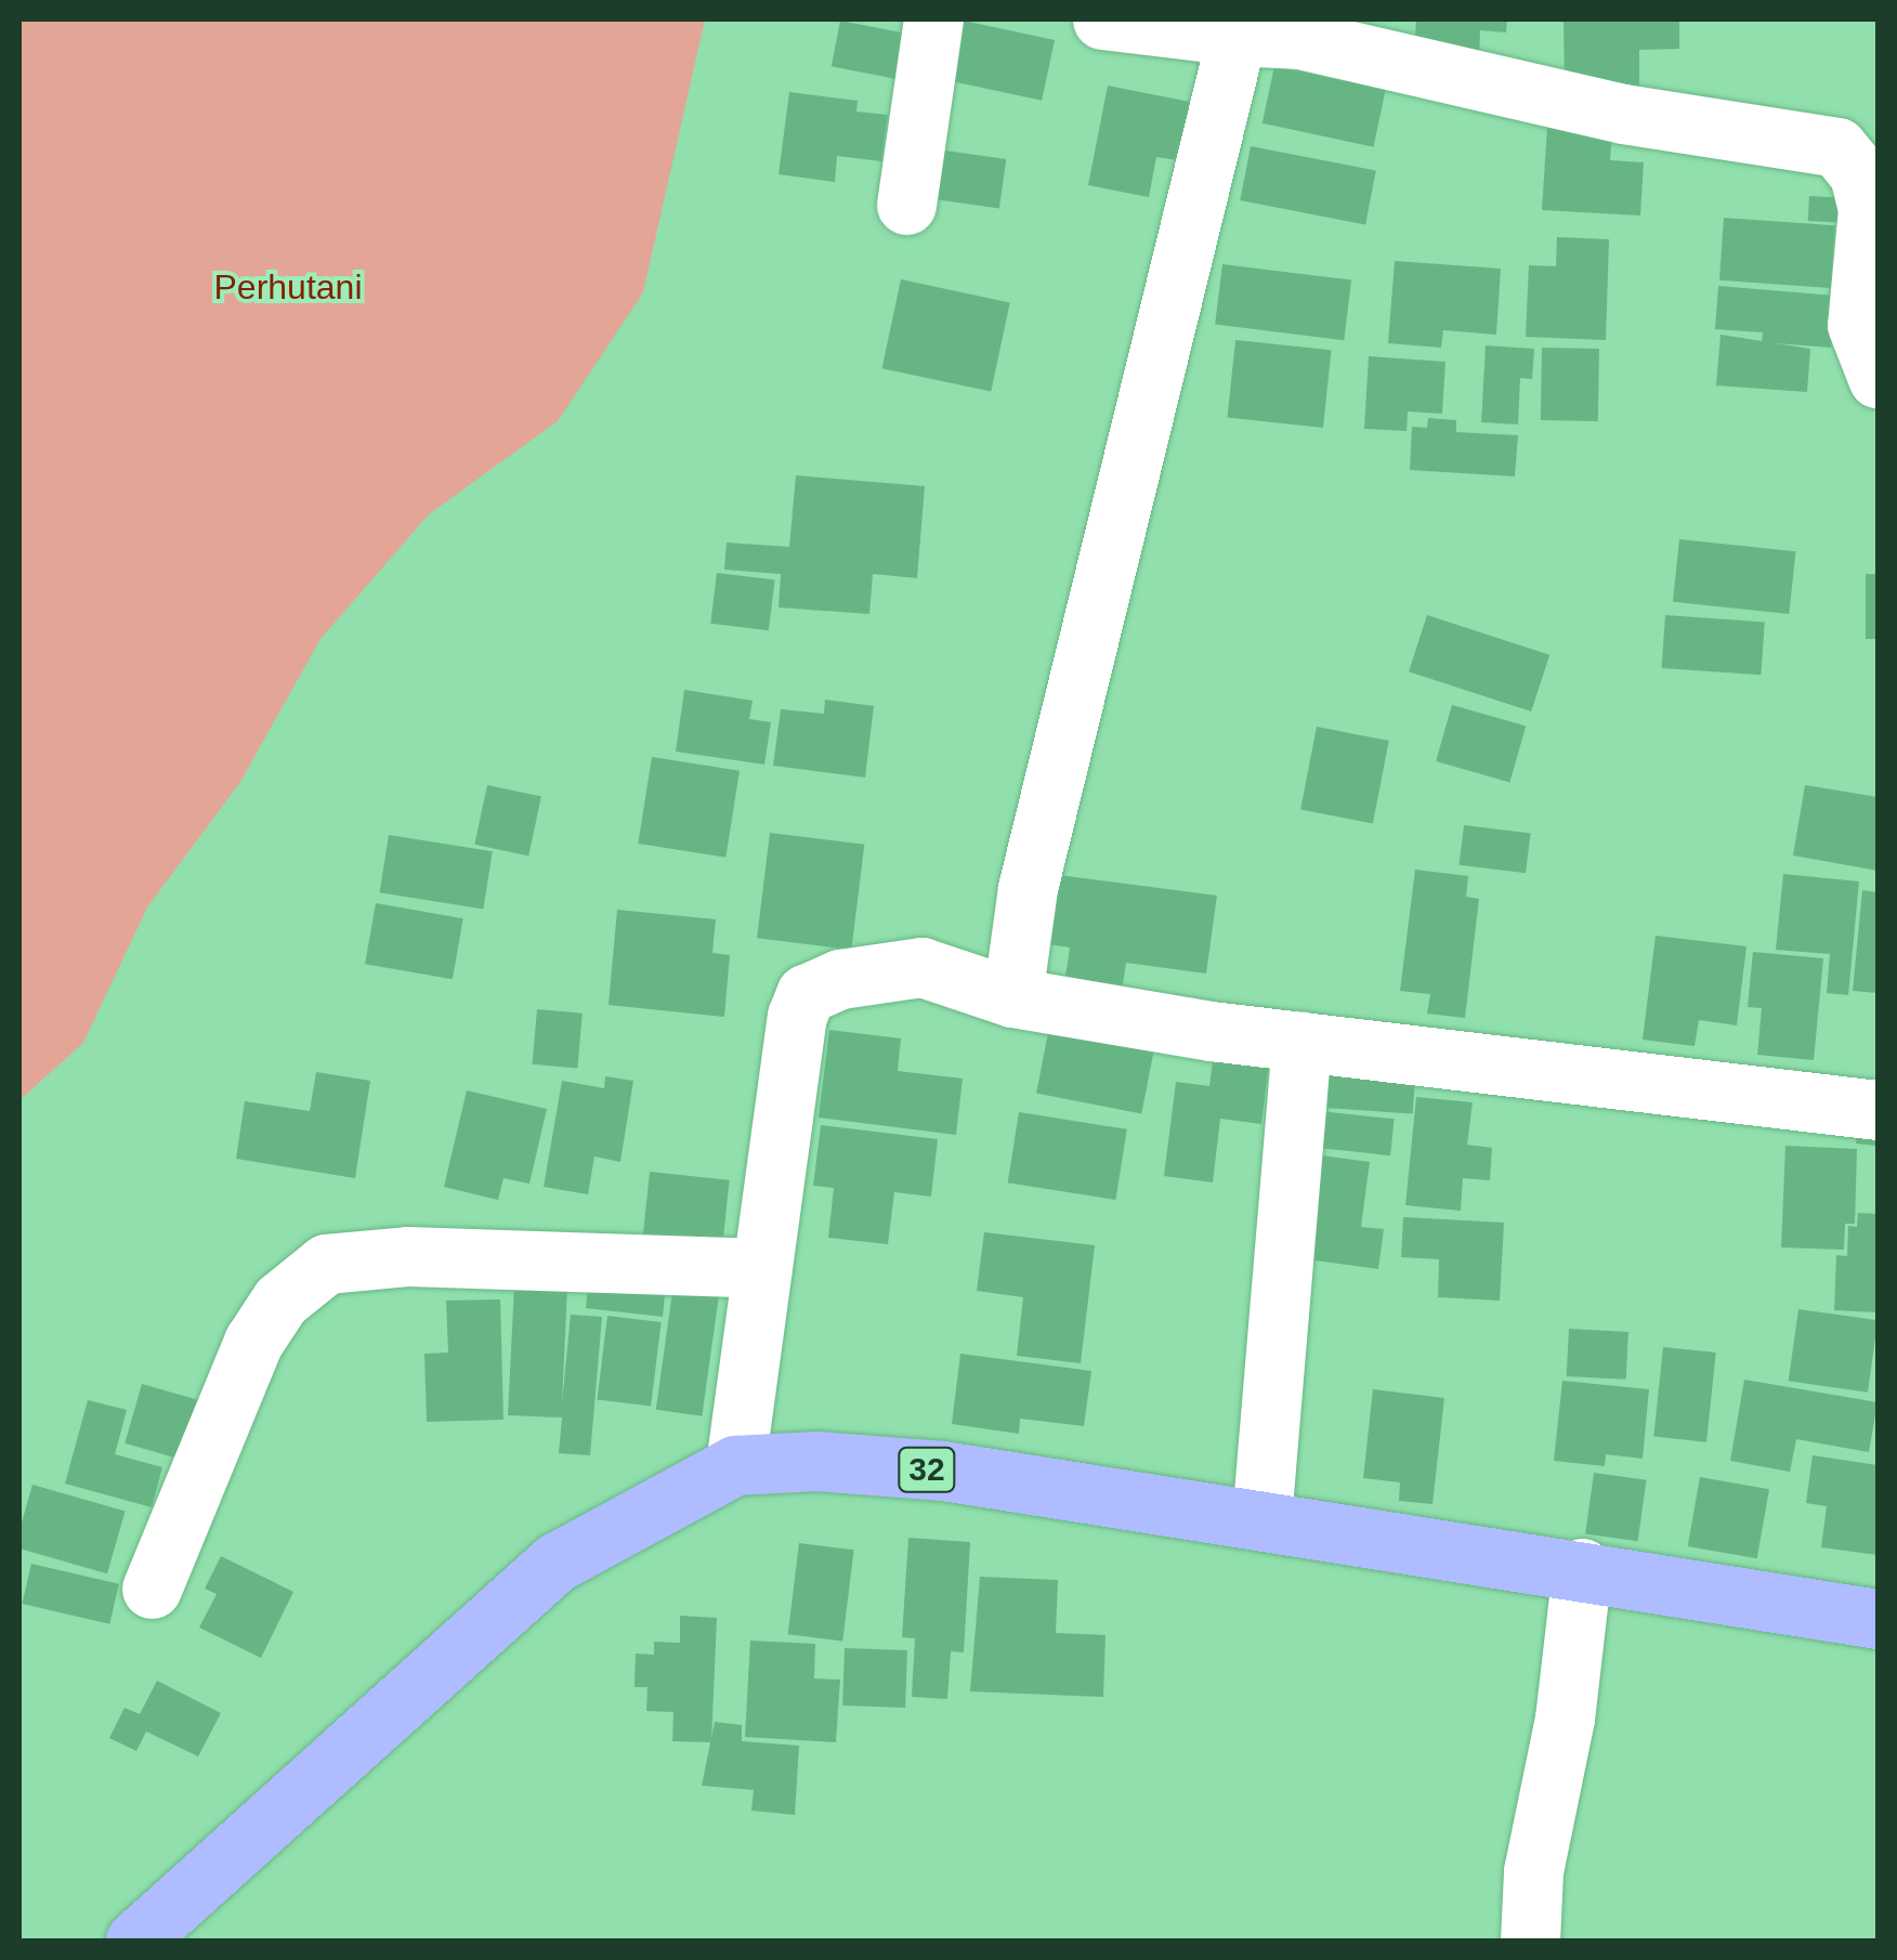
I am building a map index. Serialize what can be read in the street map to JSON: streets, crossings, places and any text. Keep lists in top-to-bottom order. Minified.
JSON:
{"streets":{"highway":["32"]},"parks":["Perhutani"]}
